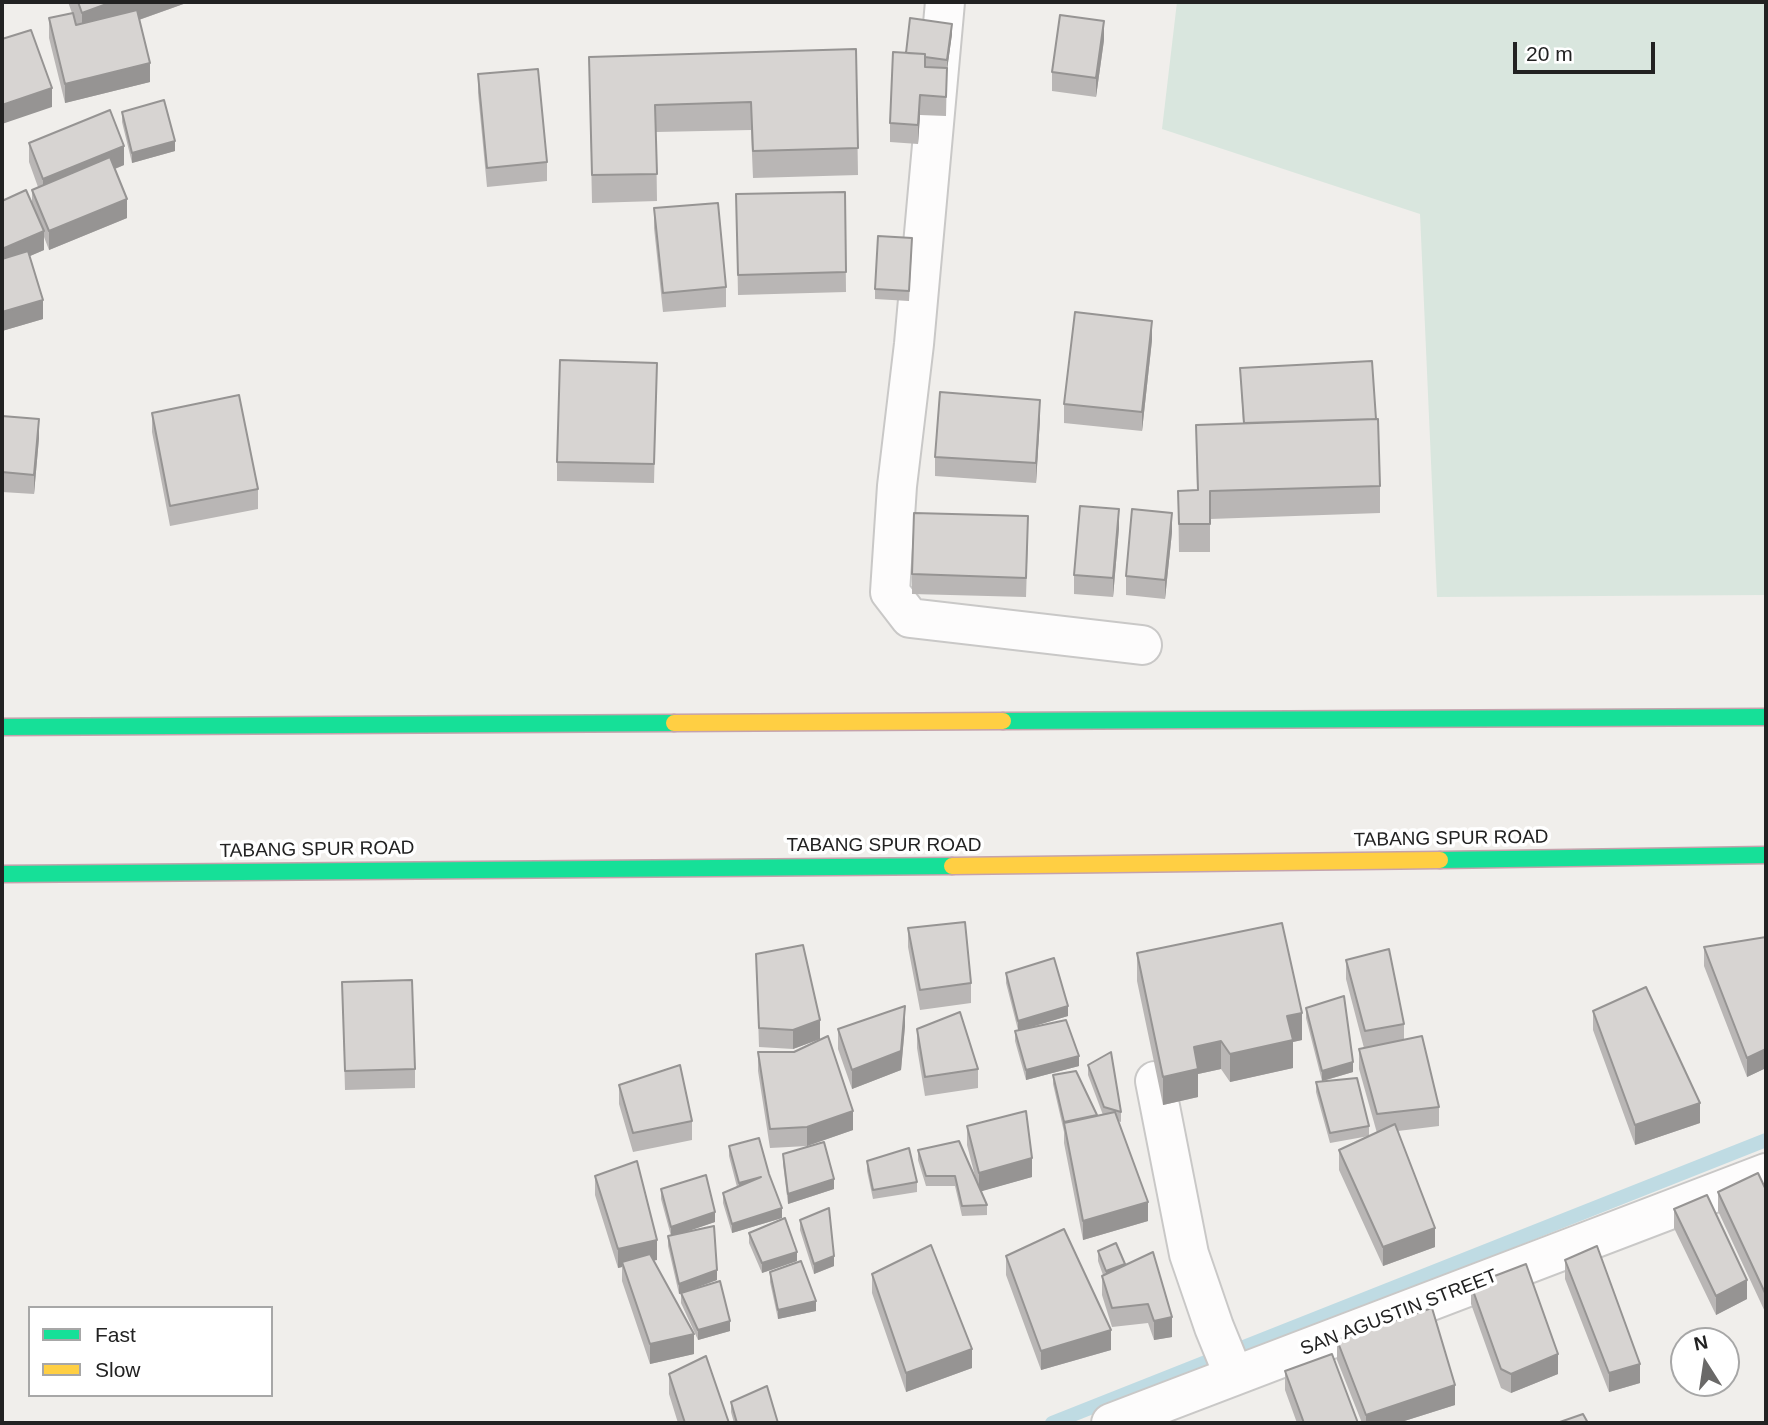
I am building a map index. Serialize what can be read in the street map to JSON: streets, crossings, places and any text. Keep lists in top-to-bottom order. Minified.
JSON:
{"streets":{"highway":["TABANG SPUR ROAD"],"street":["SAN AGUSTIN STREET"]},"legend":["Fast","Slow"],"scale_bar":"20 m","north":"top"}
